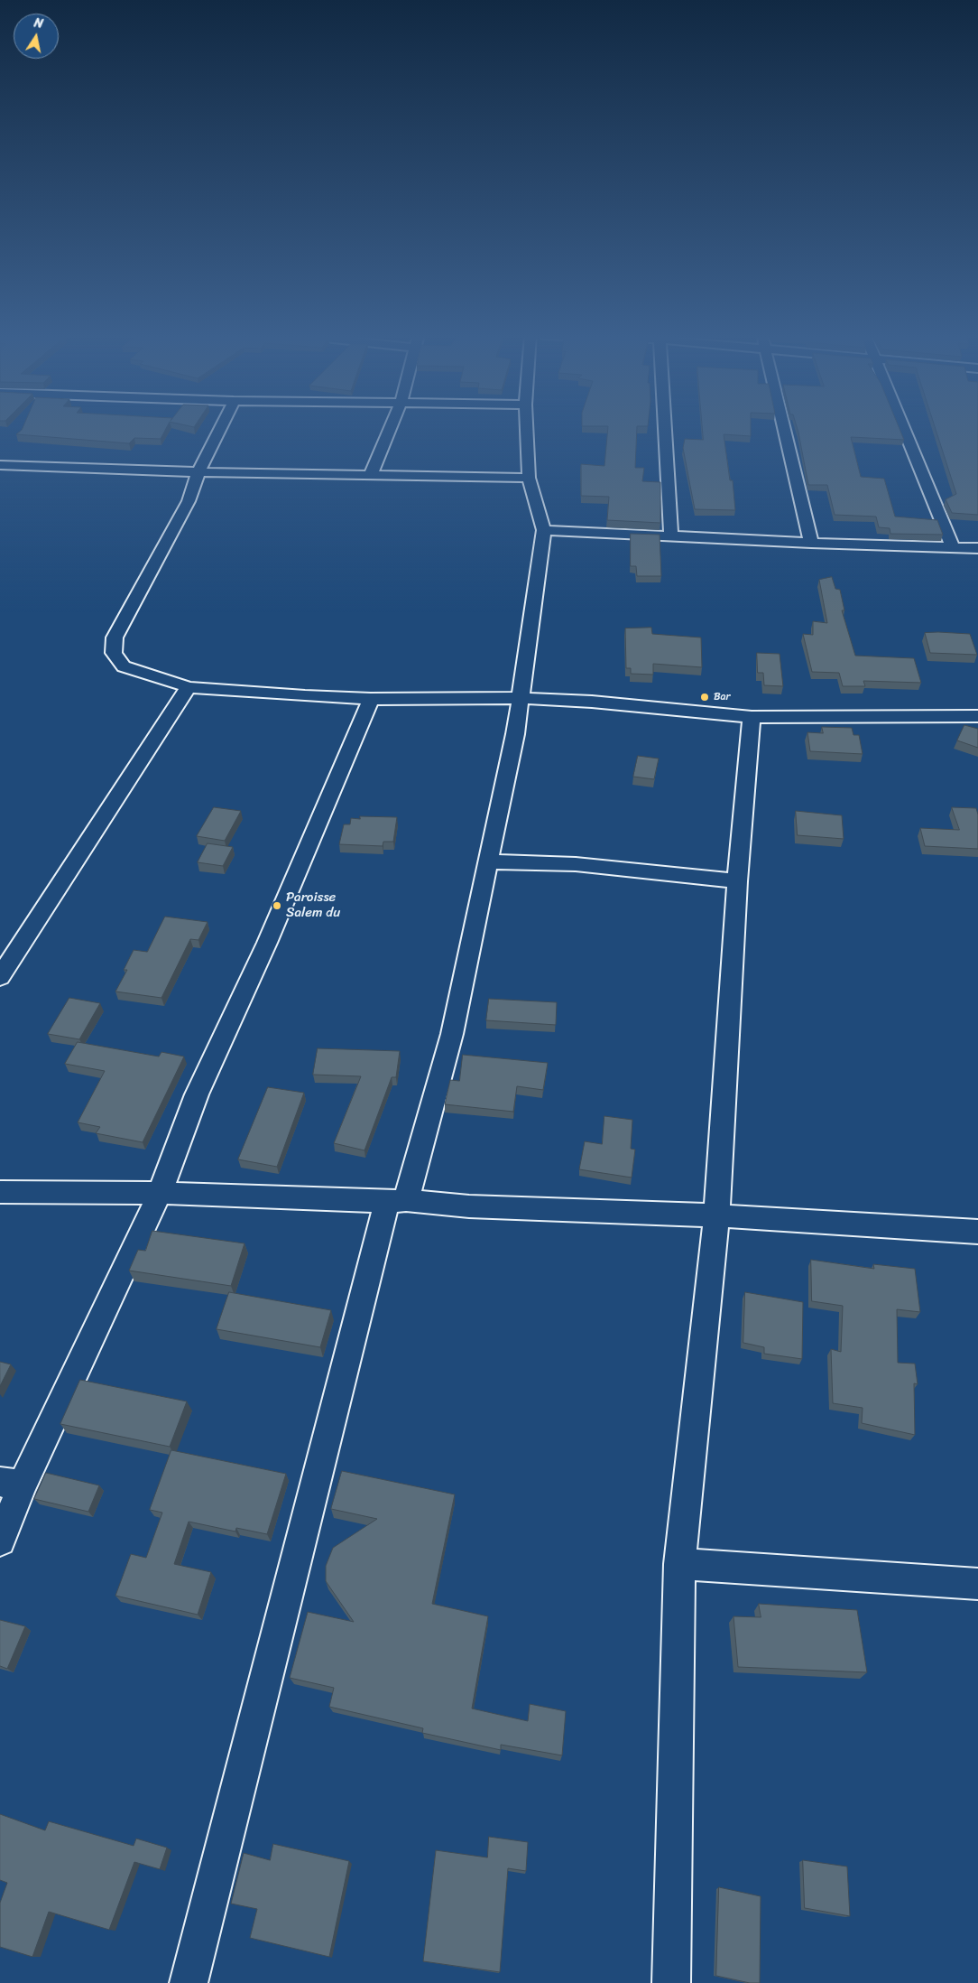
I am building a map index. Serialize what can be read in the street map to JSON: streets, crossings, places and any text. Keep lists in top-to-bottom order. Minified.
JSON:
{"places":["Bar","Paroisse Salem du"],"north":"top"}
